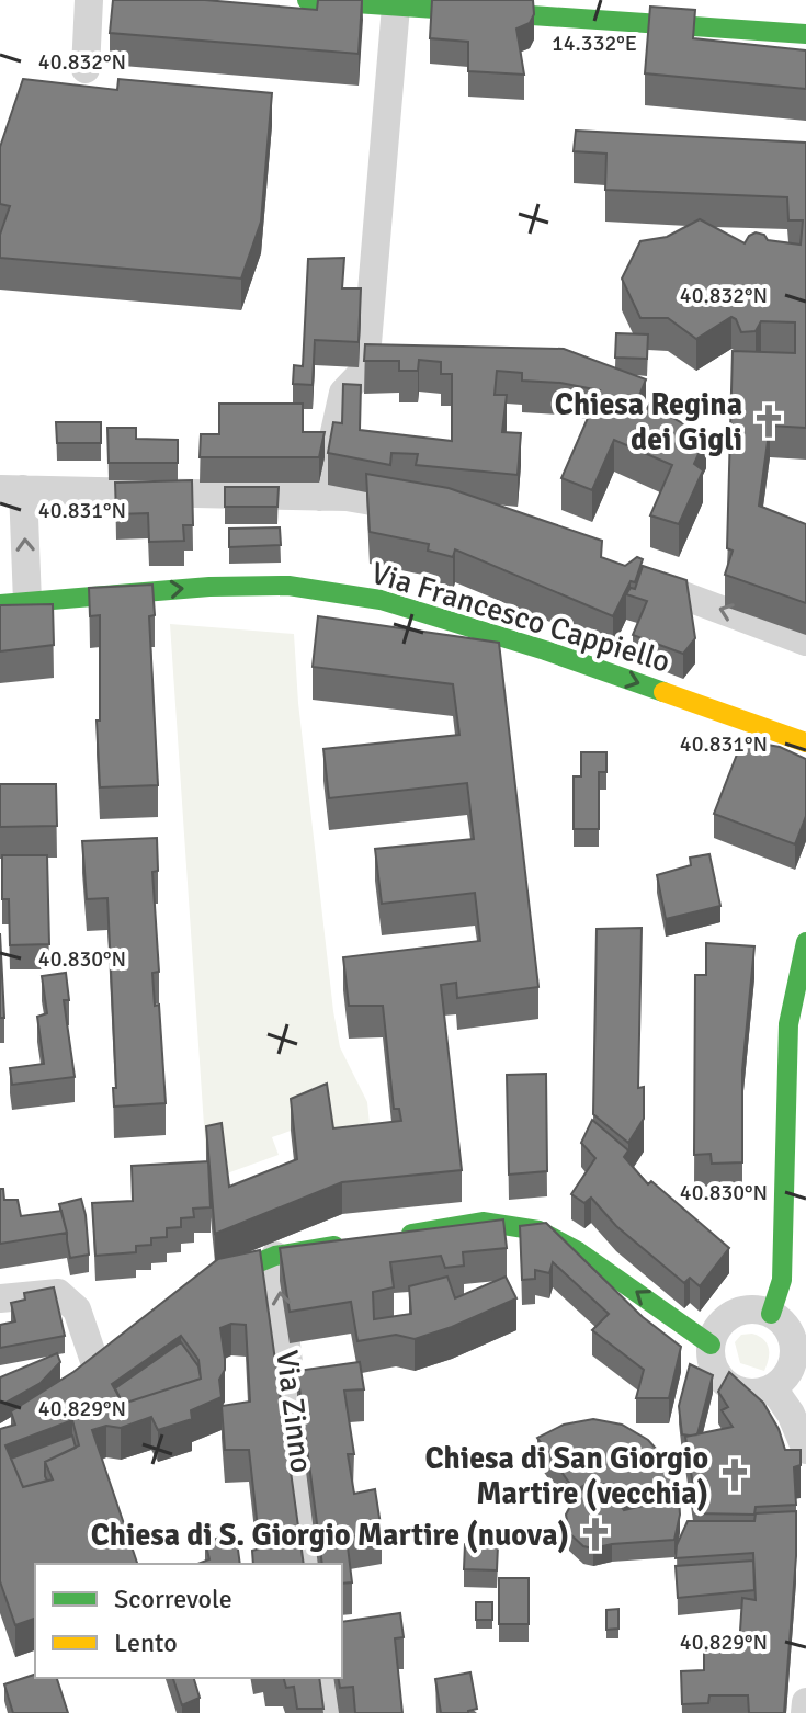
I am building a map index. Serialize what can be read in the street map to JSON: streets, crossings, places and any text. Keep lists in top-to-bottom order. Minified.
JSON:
{"streets":{"street":["Via Francesco Cappiello","Via Zinno"]},"one_way":["Via Zinno"],"places":{"church":["Chiesa Regina dei Gigli","Chiesa di San Giorgio Martire (vecchia)","Chiesa di S. Giorgio Martire (nuova)"]},"legend":["Scorrevole","Lento"],"coordinates":["14.332°E","40.832°N","40.831°N","40.830°N","40.829°N"]}
